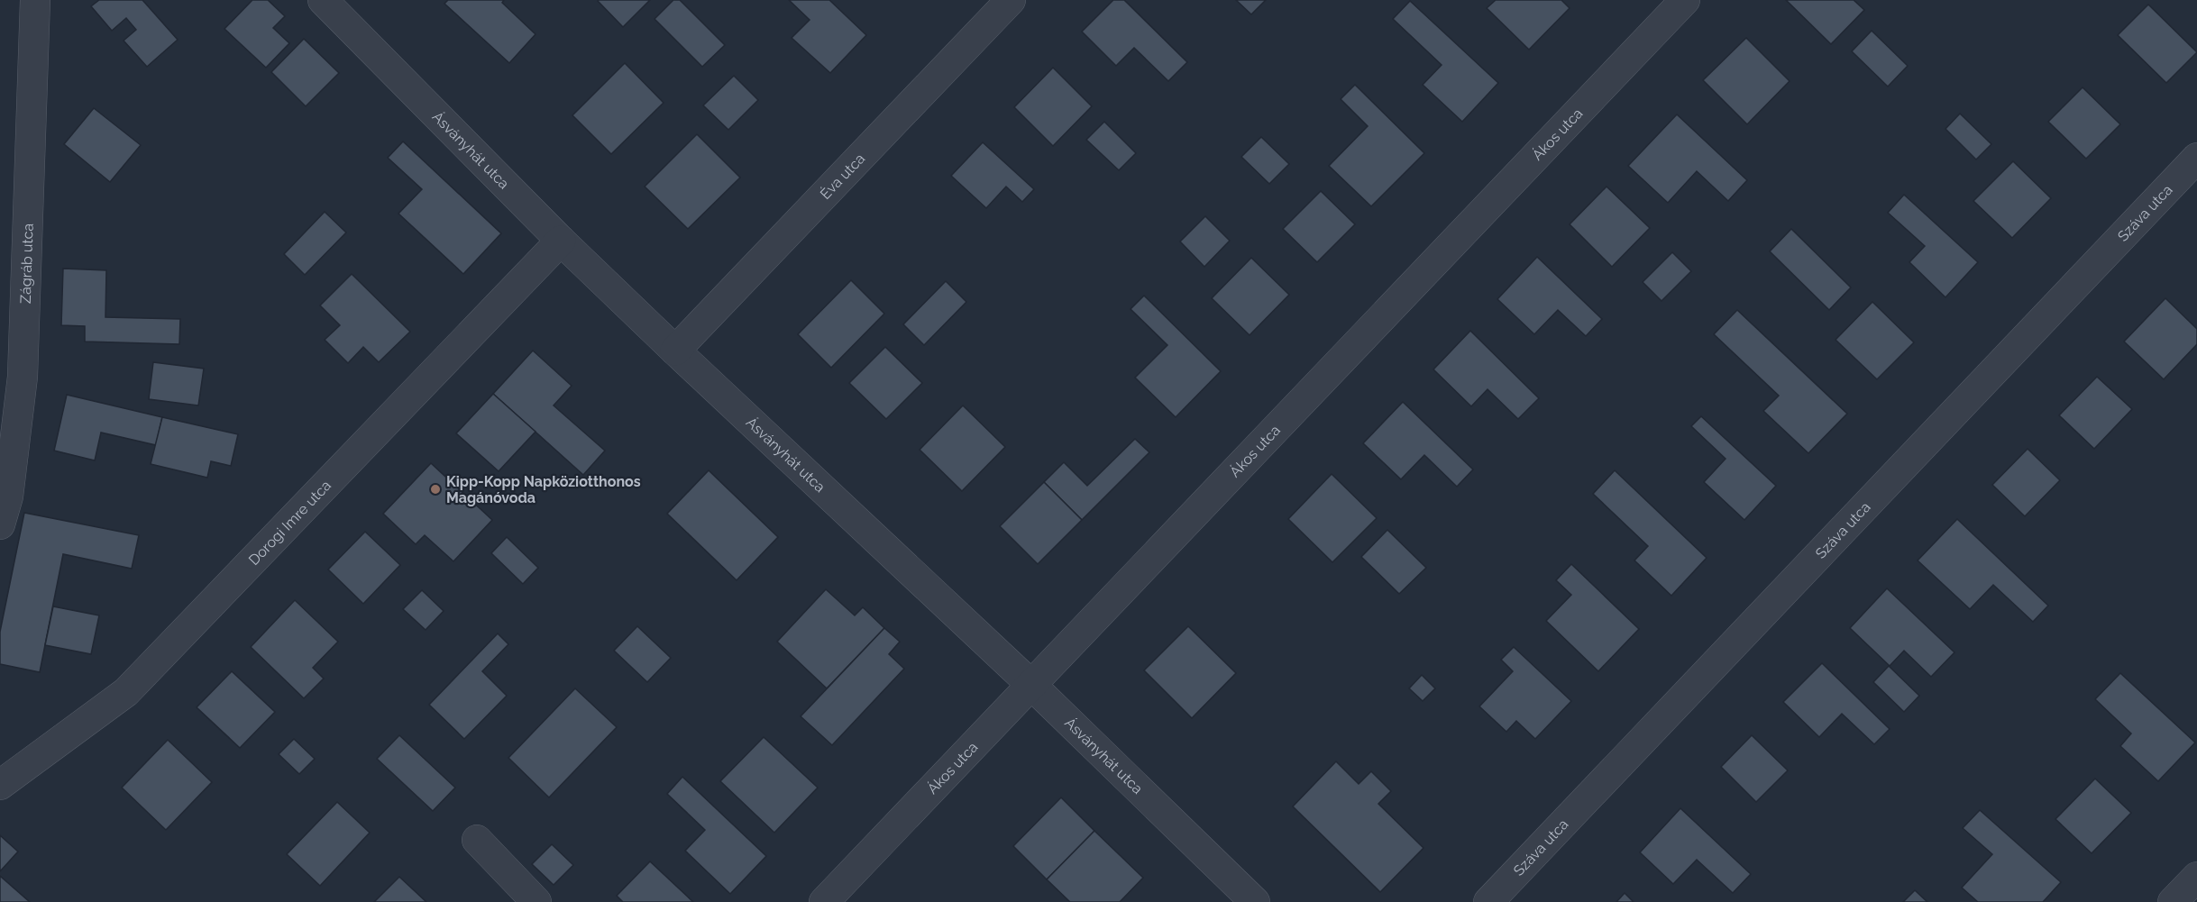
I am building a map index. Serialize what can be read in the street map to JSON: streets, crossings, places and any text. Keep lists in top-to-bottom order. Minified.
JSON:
{"streets":{"street":["Ákos utca","Ásványhát utca","Éva utca","Száva utca","Zágráb utca","Dorogi Imre utca"]},"crossings":[["Ákos utca","Ásványhát utca"],["Ásványhát utca","Éva utca"],["Ásványhát utca","Dorogi Imre utca"]],"places":["Kipp-Kopp Napköziotthonos Magánóvoda"]}
